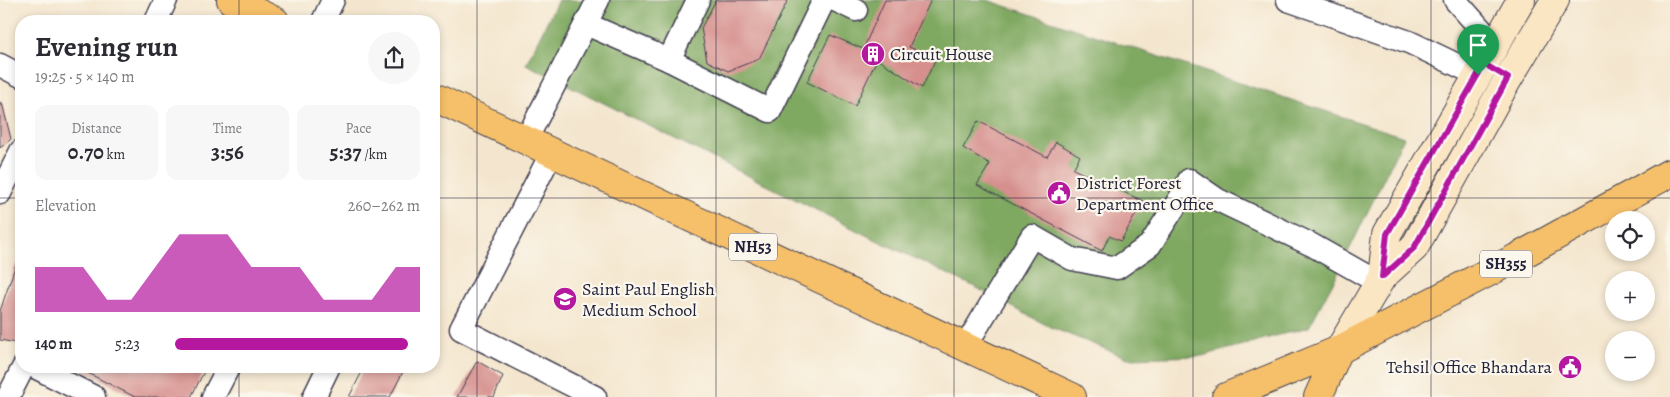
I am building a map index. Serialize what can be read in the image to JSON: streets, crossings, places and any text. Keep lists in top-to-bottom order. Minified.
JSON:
{"streets":{"main road":["NH53","SH355"]},"places":{"building":["Circuit House"],"public building":["District Forest Department Office","Tehsil Office Bhandara"],"school or university":["Saint Paul English Medium School"]},"page":{"heading":["Evening run","19:25 · 5 × 140 m"],"stats":[["Distance","0.70 km"],["Time","3:56"],["Pace","5:37 /km"]],"chart":["Elevation","260–262 m"],"map_buttons":["+","−"],"list":[{"name":"140 m","note":"5:23"}]}}
